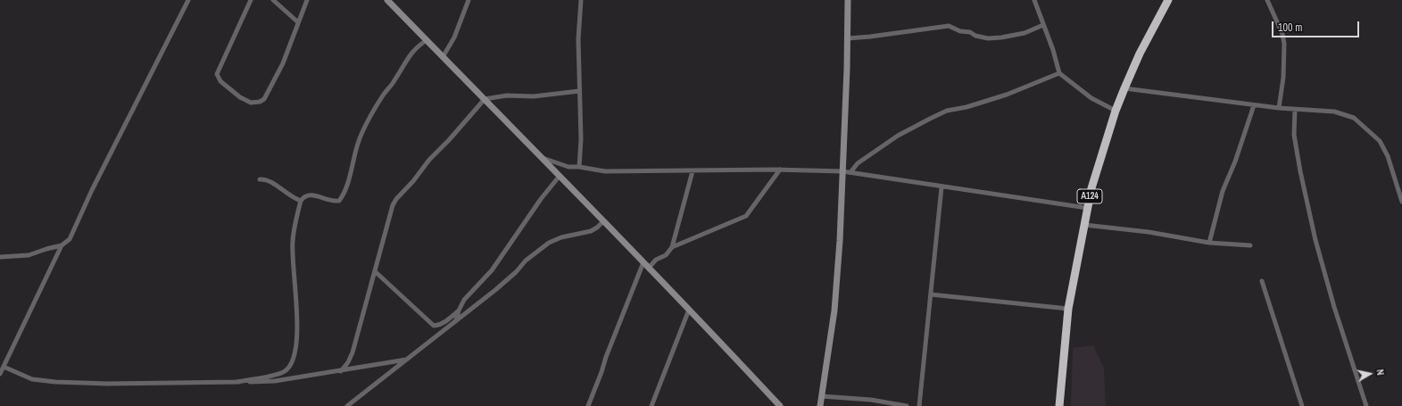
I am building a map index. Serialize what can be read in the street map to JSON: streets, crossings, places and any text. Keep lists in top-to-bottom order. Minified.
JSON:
{"streets":{"highway":["A124"]},"scale_bar":"100 m","north":"right"}
